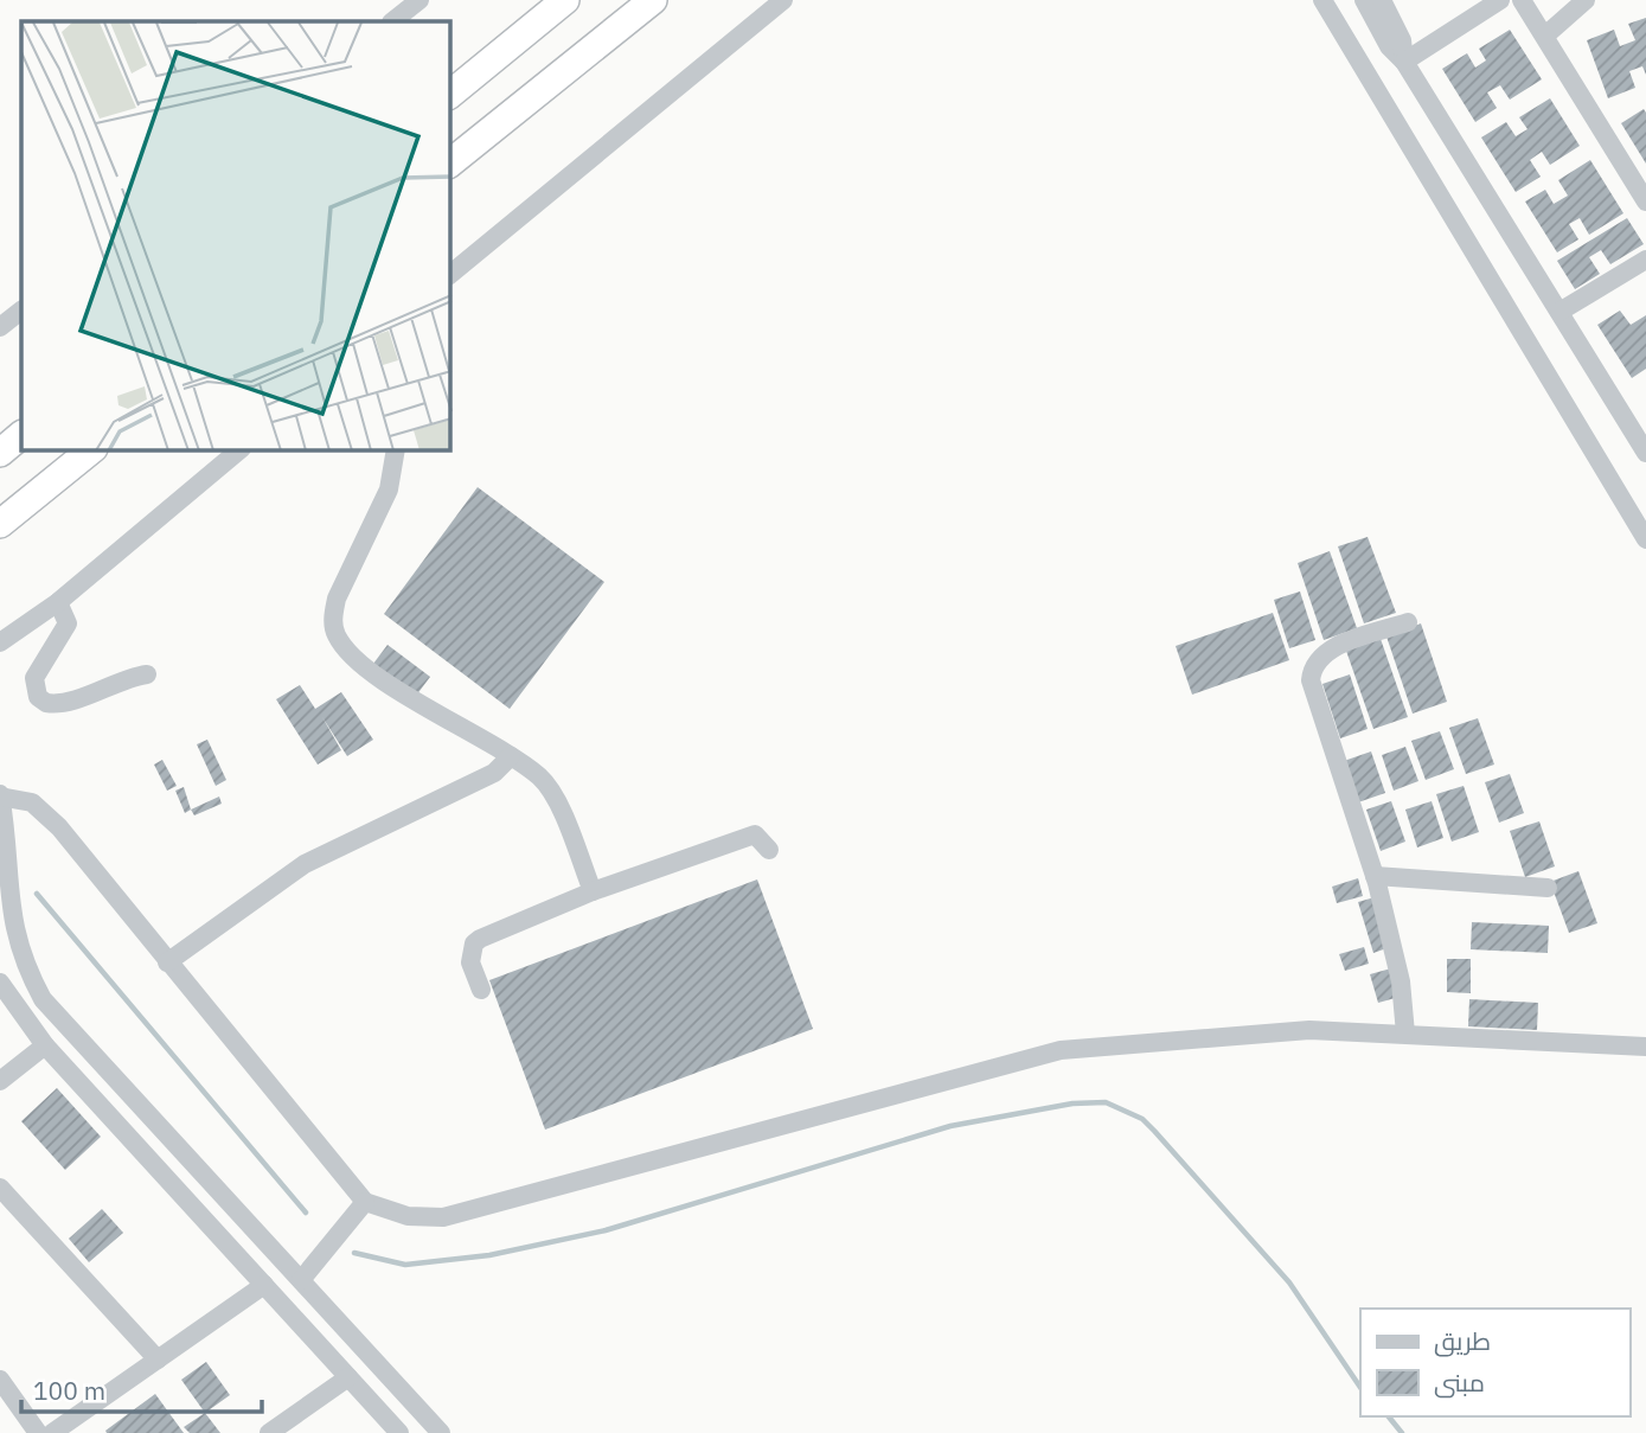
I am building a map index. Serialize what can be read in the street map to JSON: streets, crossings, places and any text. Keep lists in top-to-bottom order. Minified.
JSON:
{"legend":["طريق","مبنى"],"scale_bar":"100 m"}
